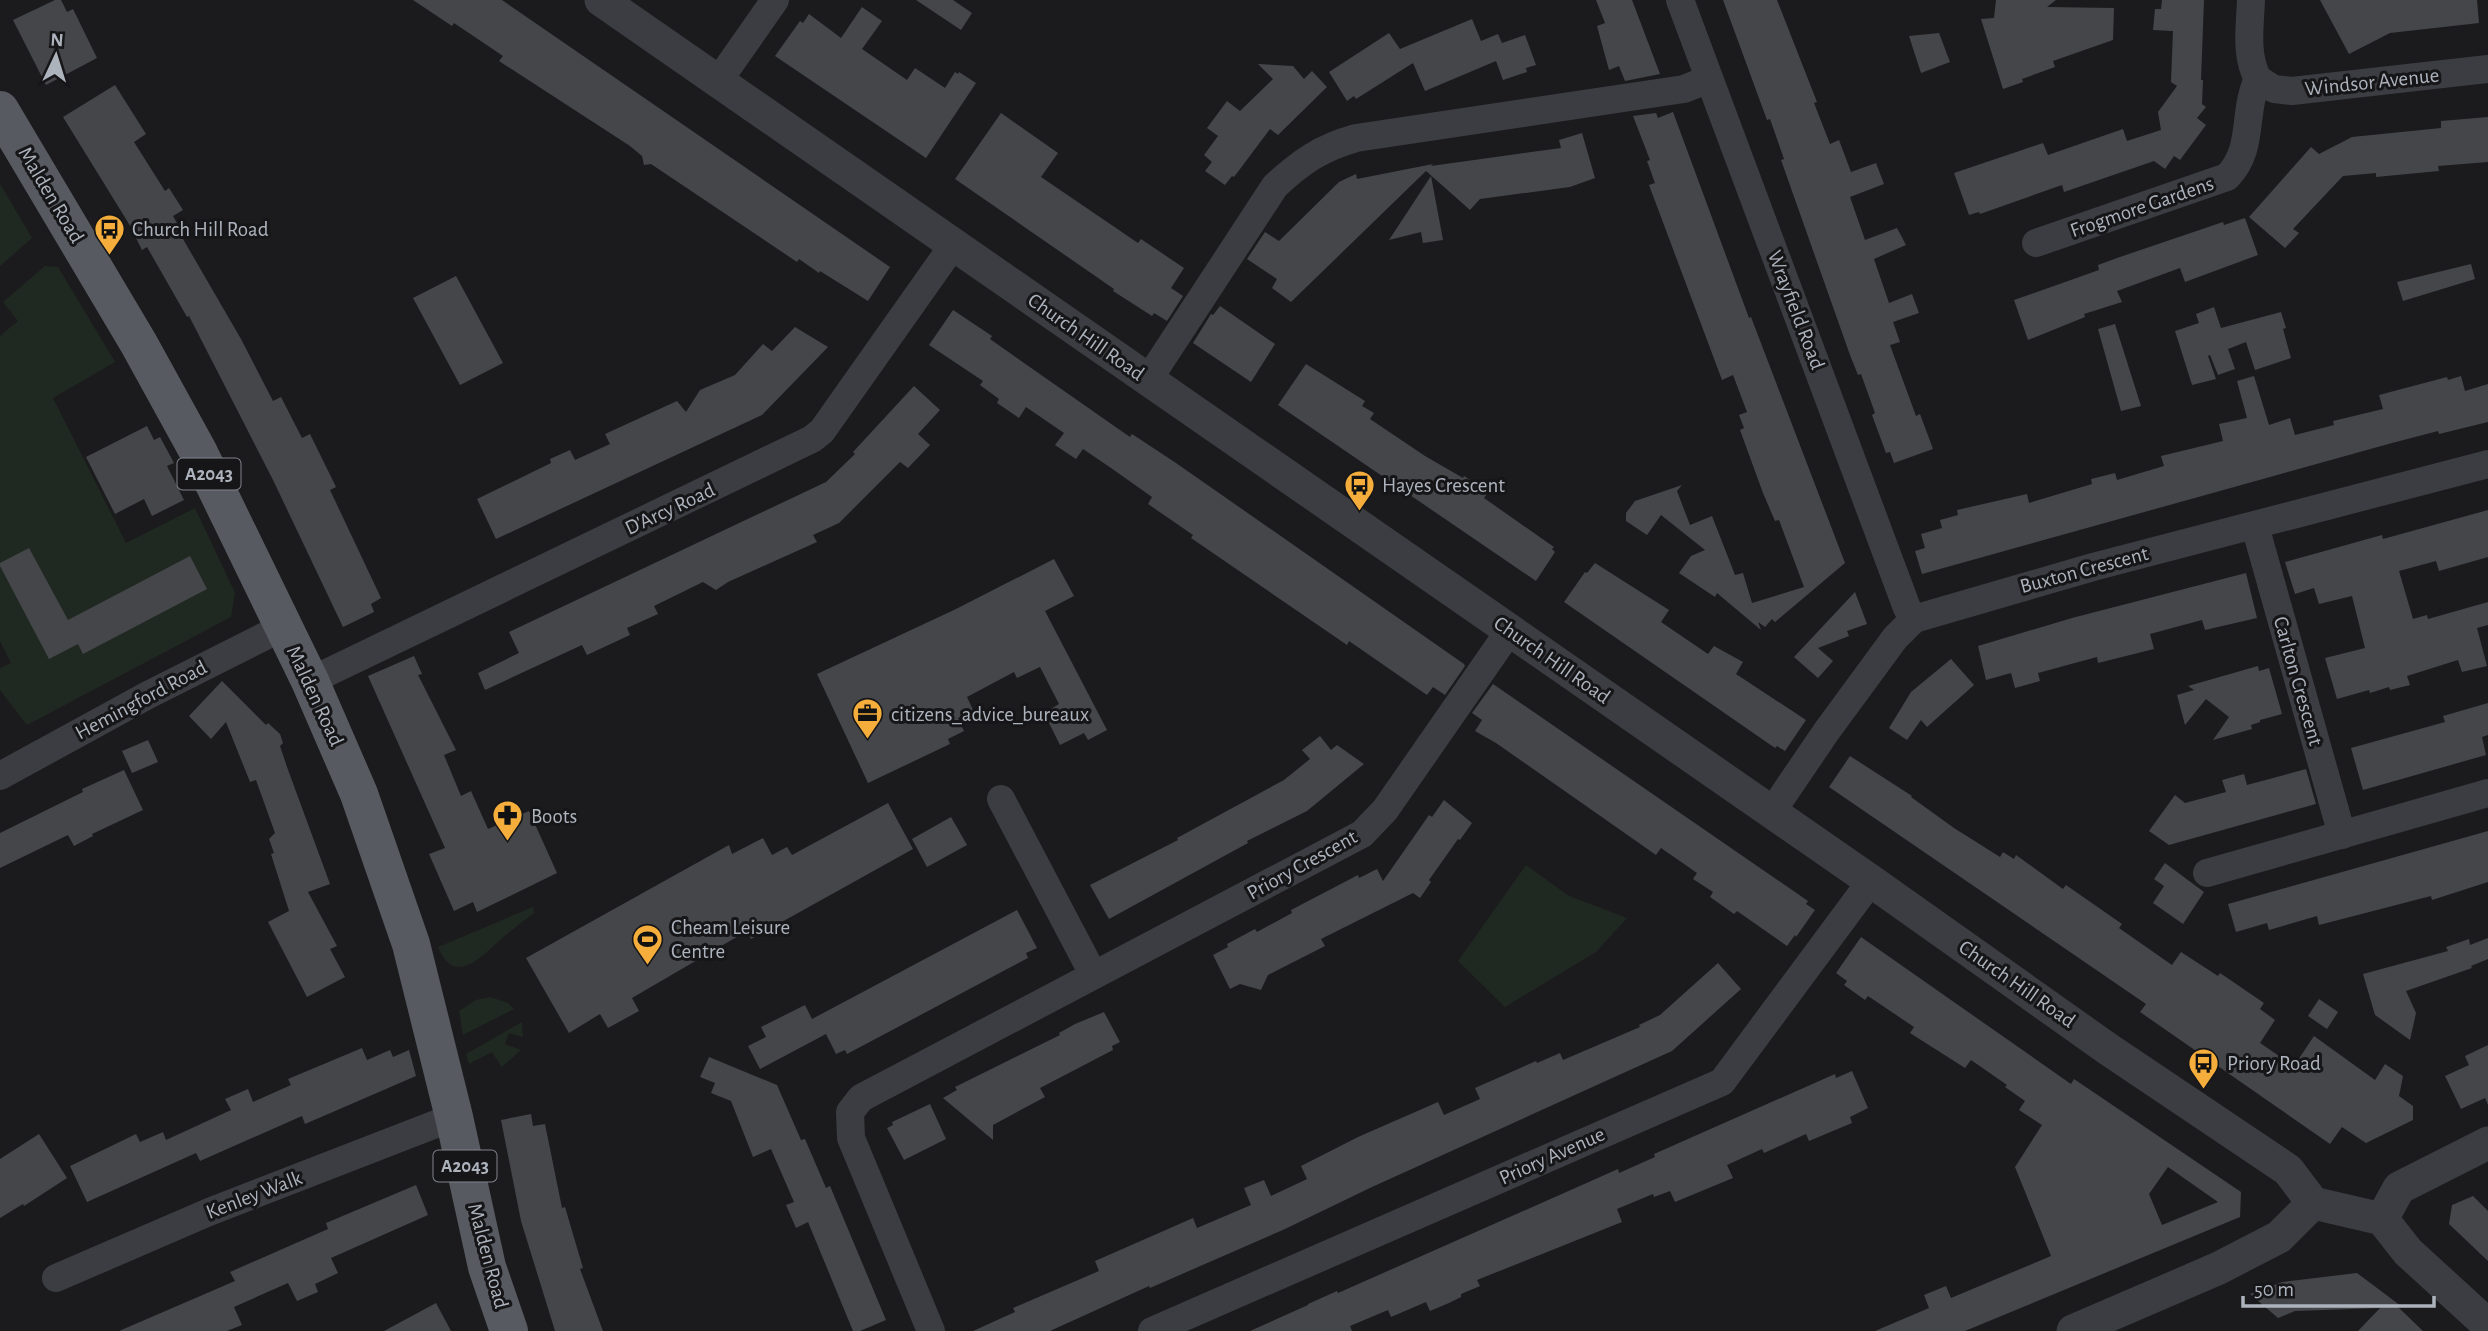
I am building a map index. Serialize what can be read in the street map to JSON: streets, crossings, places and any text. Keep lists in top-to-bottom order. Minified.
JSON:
{"streets":{"main road":["Malden Road","A2043"],"street":["Windsor Avenue","Frogmore Gardens","Wrayfield Road","Church Hill Road","D'Arcy Road","Buxton Crescent","Carlton Crescent","Hemingford Road","Priory Crescent","Priory Avenue","Kenley Walk"]},"crossings":[["Windsor Avenue","Frogmore Gardens"],["Malden Road","D'Arcy Road"],["Malden Road","Hemingford Road"],["Malden Road","Kenley Walk"],["Wrayfield Road","Buxton Crescent"],["Church Hill Road","D'Arcy Road"],["Church Hill Road","Buxton Crescent"],["Church Hill Road","Priory Crescent"],["Church Hill Road","Priory Avenue"],["Buxton Crescent","Carlton Crescent"]],"places":{"bus stop":["Church Hill Road","Hayes Crescent","Priory Road"],"office":["citizens_advice_bureaux"],"pharmacy":["Boots"],"sports":["Cheam Leisure Centre"]},"scale_bar":"50 m","north":"top"}
